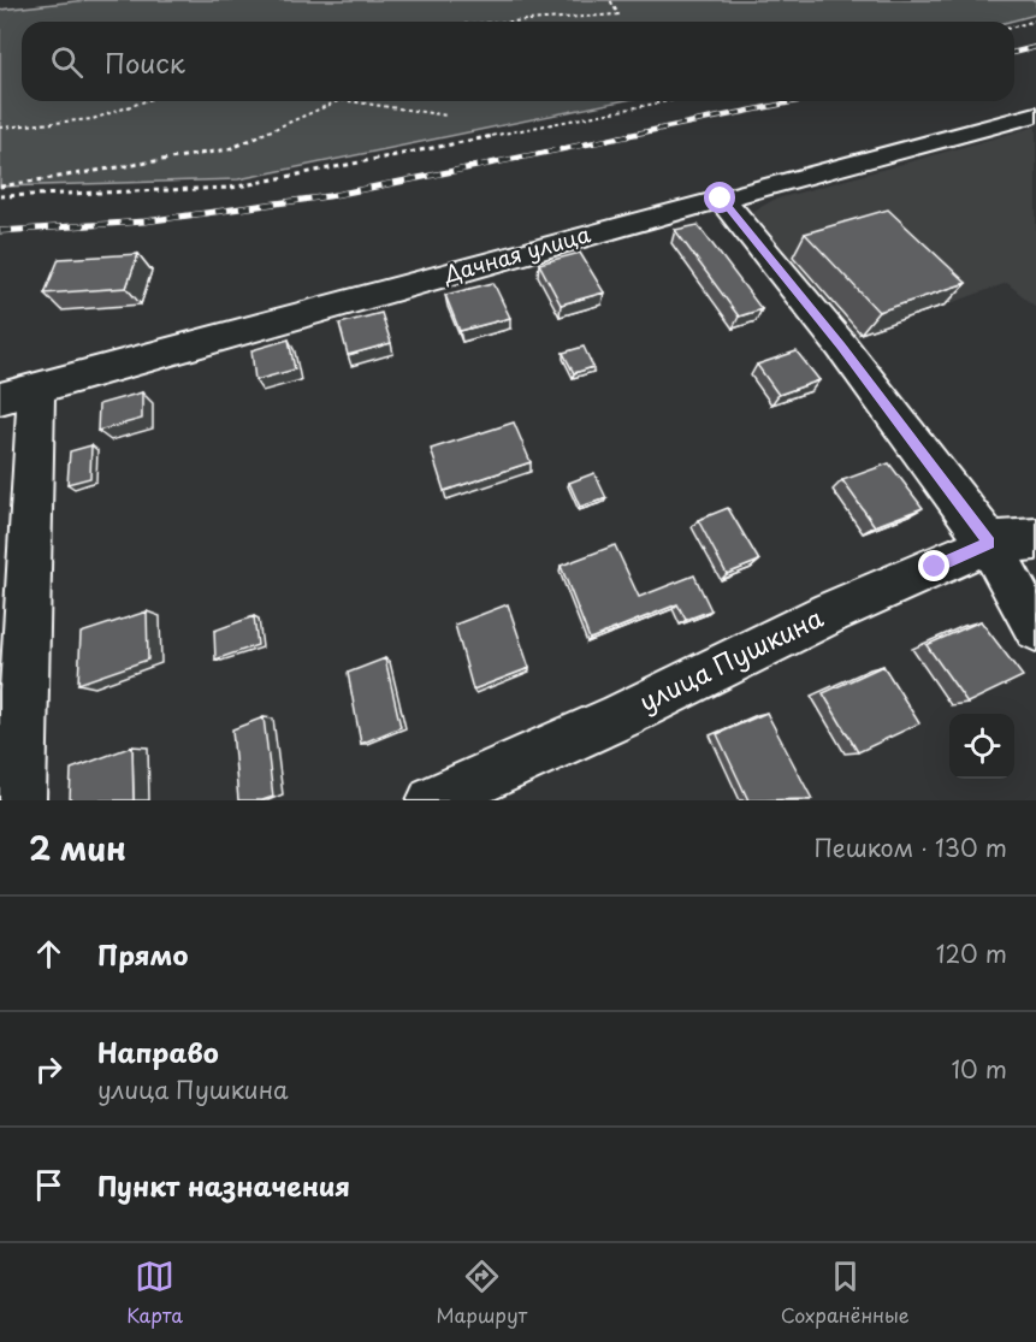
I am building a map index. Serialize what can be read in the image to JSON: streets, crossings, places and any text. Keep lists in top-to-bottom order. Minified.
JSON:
{"streets":{"street":["Дачная улица","улица Пушкина"]},"page":{"search":"Поиск","heading":["2 мин","Пешком · 130 m"],"list":[["Прямо","120 m"],["Направо","улица Пушкина","10 m"],"Пункт назначения"],"nav":["Карта","Маршрут","Сохранённые"]}}
